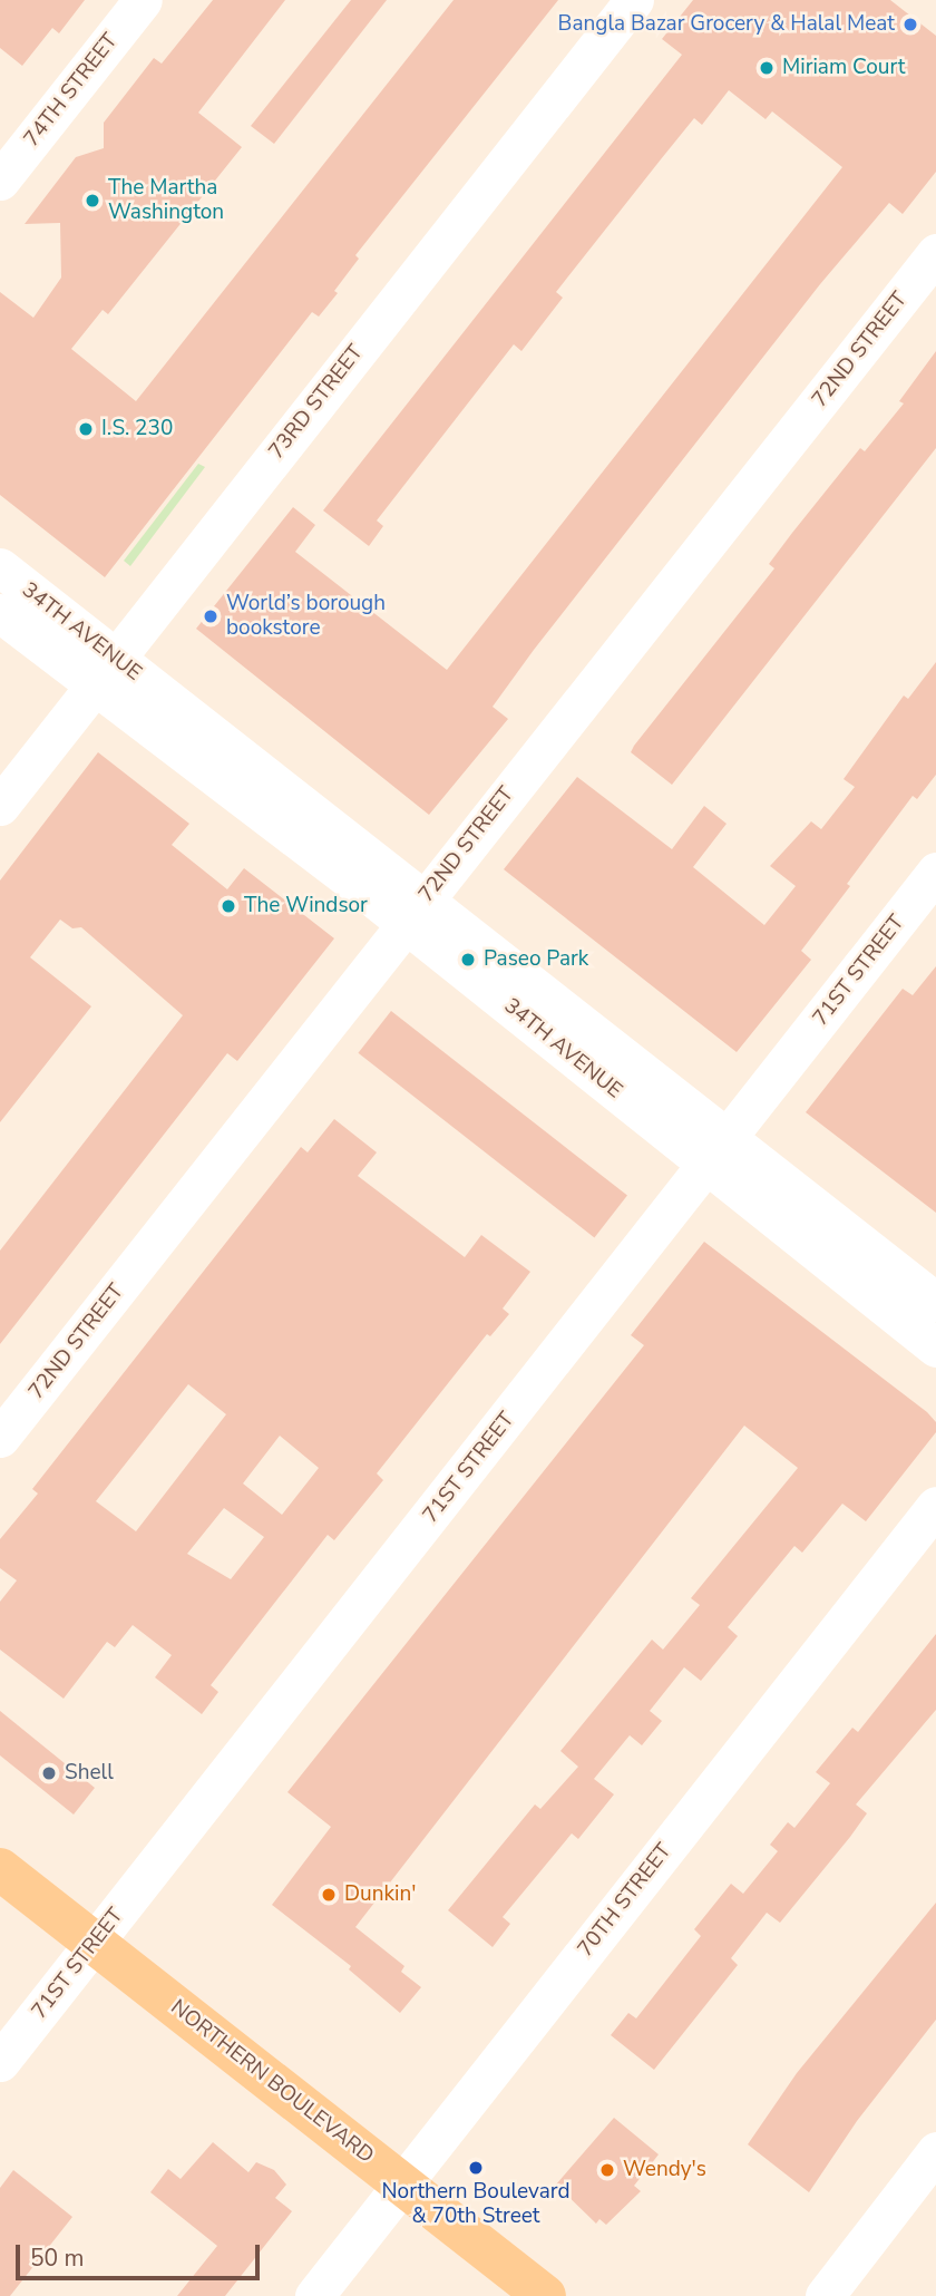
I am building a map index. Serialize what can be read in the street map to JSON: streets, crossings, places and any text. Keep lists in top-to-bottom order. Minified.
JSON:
{"streets":{"main road":["NORTHERN BOULEVARD"],"street":["74TH STREET","72ND STREET","73RD STREET","34TH AVENUE","71ST STREET","70TH STREET"]},"crossings":[["72ND STREET","34TH AVENUE"],["73RD STREET","34TH AVENUE"],["34TH AVENUE","71ST STREET"],["71ST STREET","NORTHERN BOULEVARD"],["70TH STREET","NORTHERN BOULEVARD"]],"places":["Bangla Bazar Grocery & Halal Meat","Miriam Court","The Martha Washington","I.S. 230","World’s borough bookstore","The Windsor","Paseo Park","Shell","Dunkin'","Northern Boulevard & 70th Street","Wendy's"],"scale_bar":"50 m"}
